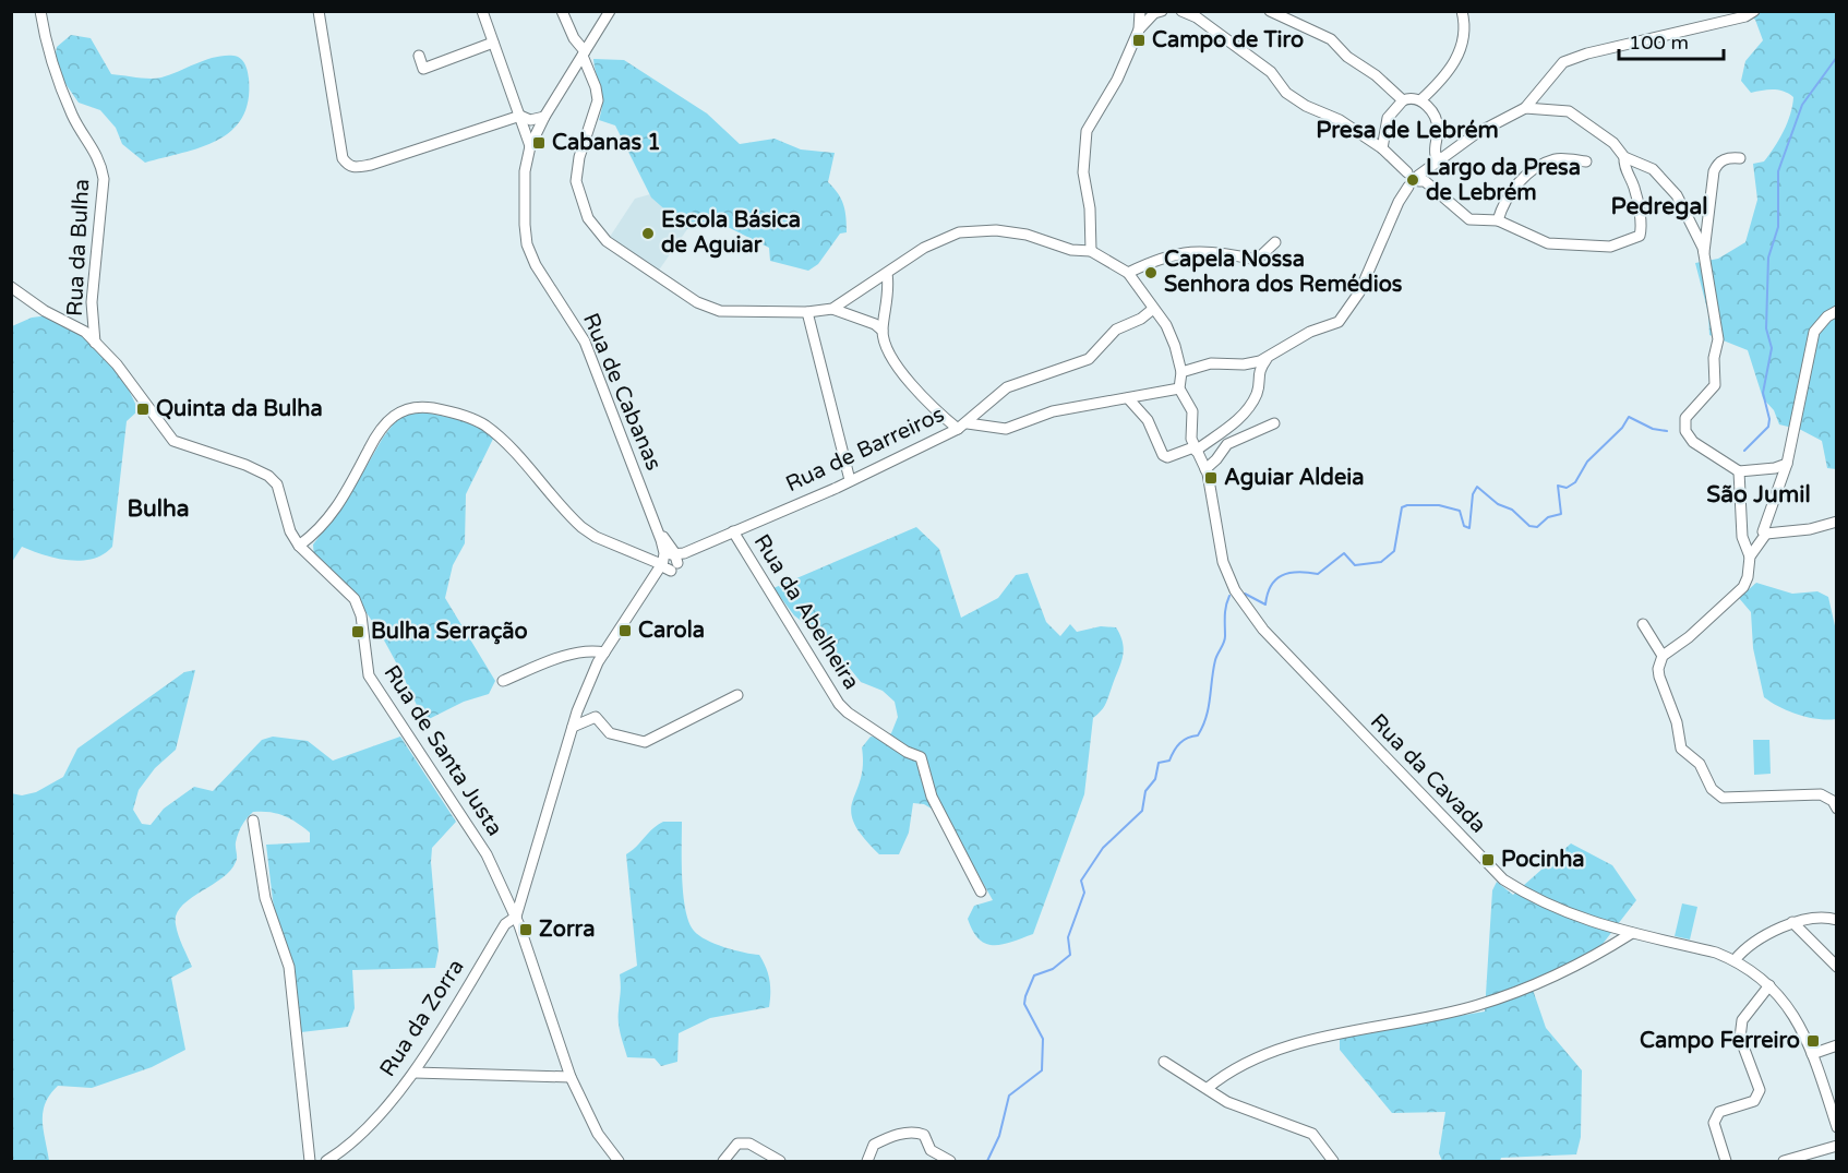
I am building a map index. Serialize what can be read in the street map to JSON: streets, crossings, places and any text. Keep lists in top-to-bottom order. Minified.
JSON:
{"streets":{"street":["Rua da Bulha","Rua de Cabanas","Rua de Barreiros","Rua da Abelheira","Rua de Santa Justa","Rua da Cavada","Rua da Zorra"]},"crossings":[["Rua de Cabanas","Rua de Barreiros"],["Rua de Barreiros","Rua da Abelheira"],["Rua de Santa Justa","Rua da Zorra"]],"districts":["Presa de Lebrém","Pedregal","São Jumil","Bulha"],"places":{"transit":["Campo de Tiro","Cabanas 1","Quinta da Bulha","Aguiar Aldeia","Carola","Bulha Serração","Pocinha","Zorra","Campo Ferreiro"],"other":["Largo da Presa de Lebrém","Escola Básica de Aguiar","Capela Nossa Senhora dos Remédios"]},"scale_bar":"100 m"}
